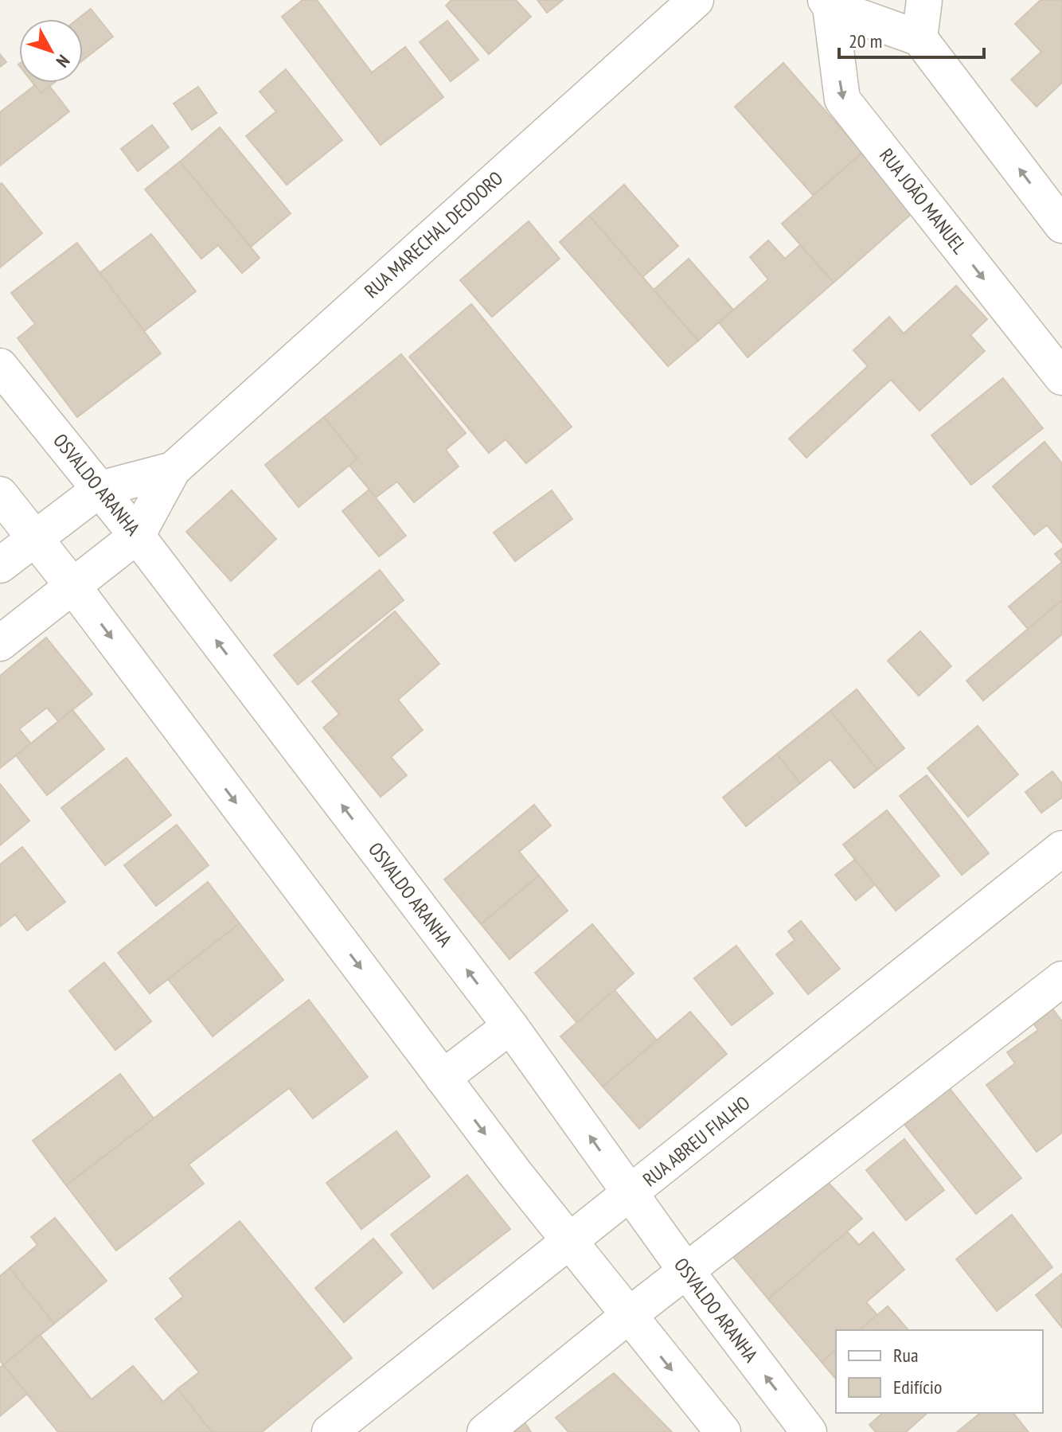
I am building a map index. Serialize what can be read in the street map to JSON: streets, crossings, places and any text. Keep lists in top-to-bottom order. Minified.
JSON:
{"streets":{"street":["RUA JOÃO MANUEL","RUA MARECHAL DEODORO","OSVALDO ARANHA","RUA ABREU FIALHO"]},"crossings":[["RUA MARECHAL DEODORO","OSVALDO ARANHA"],["OSVALDO ARANHA","RUA ABREU FIALHO"]],"legend":["Rua","Edifício"],"scale_bar":"20 m","north":"bottom right"}
